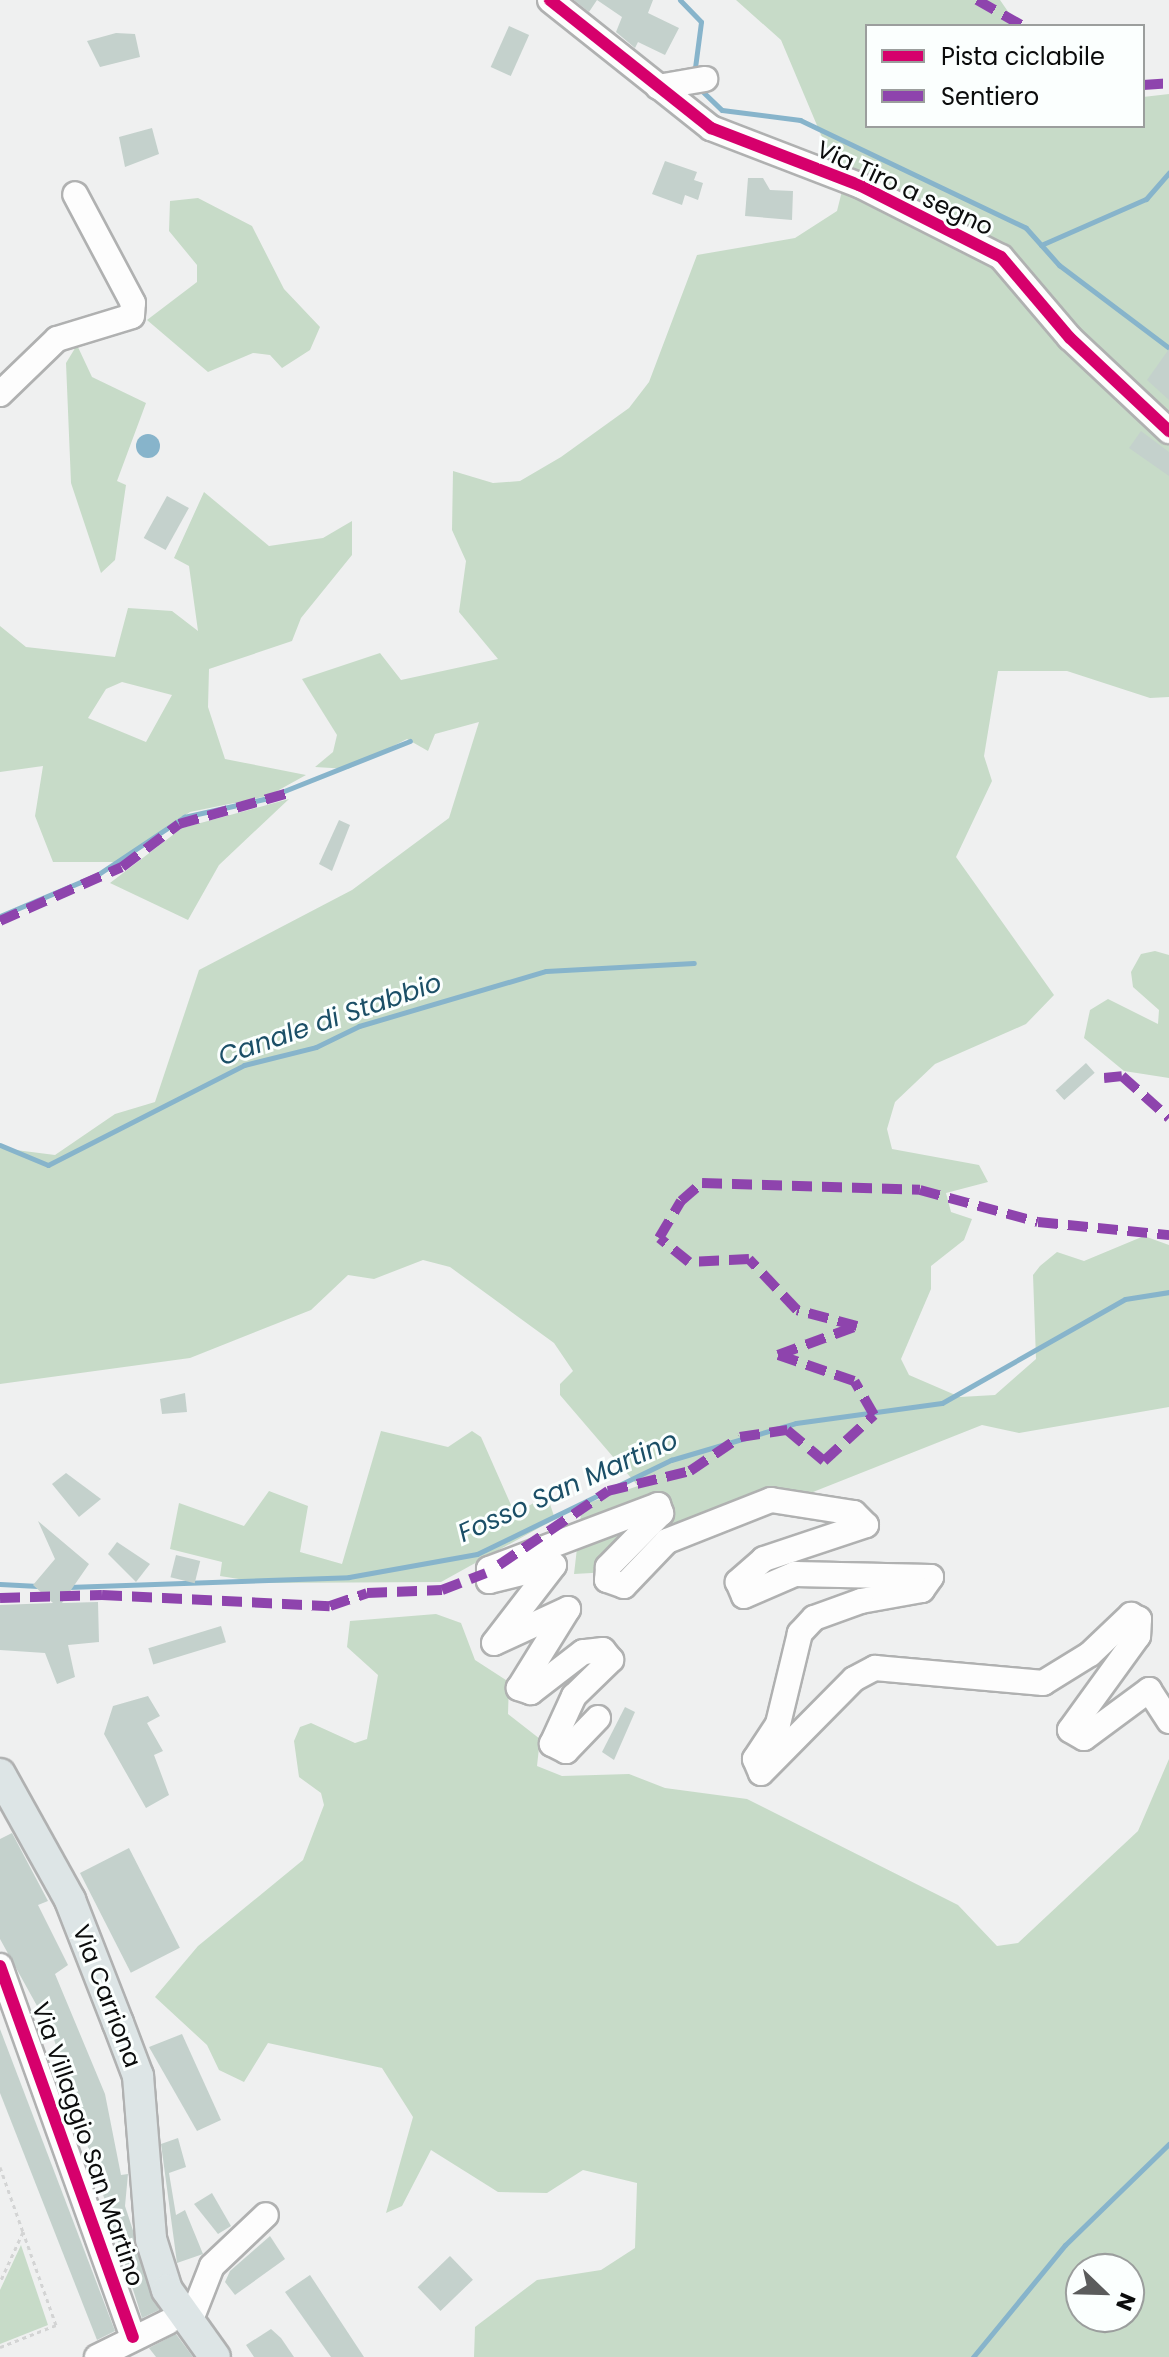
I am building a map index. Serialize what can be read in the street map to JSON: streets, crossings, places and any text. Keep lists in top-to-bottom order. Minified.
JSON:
{"streets":{"main road":["Via Carriona"],"street":["Via Tiro a segno","Via Villaggio San Martino"]},"water":["Canale di Stabbio","Fosso San Martino"],"legend":["Pista ciclabile","Sentiero"],"north":"bottom right"}
